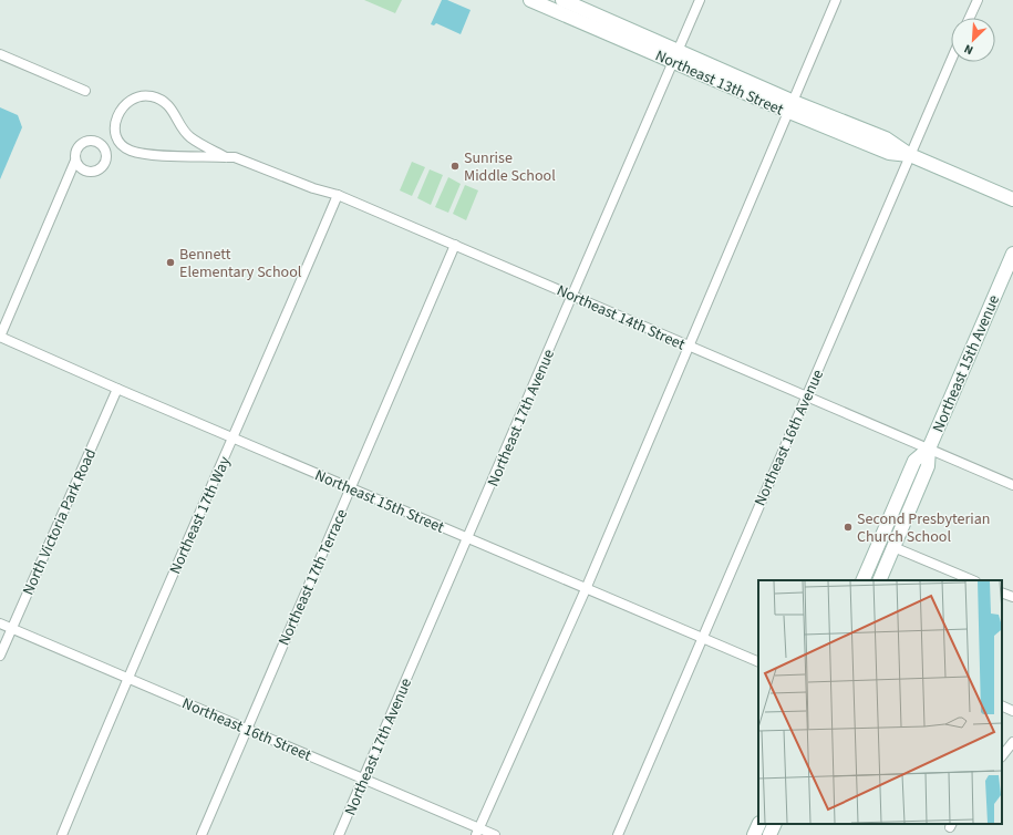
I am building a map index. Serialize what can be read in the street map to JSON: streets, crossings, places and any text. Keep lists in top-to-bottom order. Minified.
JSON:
{"streets":{"street":["Northeast 13th Street","Northeast 14th Street","Northeast 15th Avenue","Northeast 17th Avenue","Northeast 16th Avenue","Northeast 15th Street","Northeast 17th Way","North Victoria Park Road","Northeast 17th Terrace","Northeast 16th Street"]},"crossings":[["Northeast 13th Street","Northeast 17th Avenue"],["Northeast 13th Street","Northeast 16th Avenue"],["Northeast 14th Street","Northeast 15th Avenue"],["Northeast 14th Street","Northeast 17th Avenue"],["Northeast 14th Street","Northeast 16th Avenue"],["Northeast 14th Street","Northeast 17th Way"],["Northeast 14th Street","Northeast 17th Terrace"],["Northeast 17th Avenue","Northeast 15th Street"],["Northeast 17th Avenue","Northeast 16th Street"],["Northeast 16th Avenue","Northeast 15th Street"],["Northeast 15th Street","Northeast 17th Way"],["Northeast 15th Street","North Victoria Park Road"],["Northeast 15th Street","Northeast 17th Terrace"],["Northeast 17th Way","Northeast 16th Street"],["North Victoria Park Road","Northeast 16th Street"],["Northeast 17th Terrace","Northeast 16th Street"]],"places":["Sunrise Middle School","Bennett Elementary School","Second Presbyterian Church School"],"north":"bottom left"}
